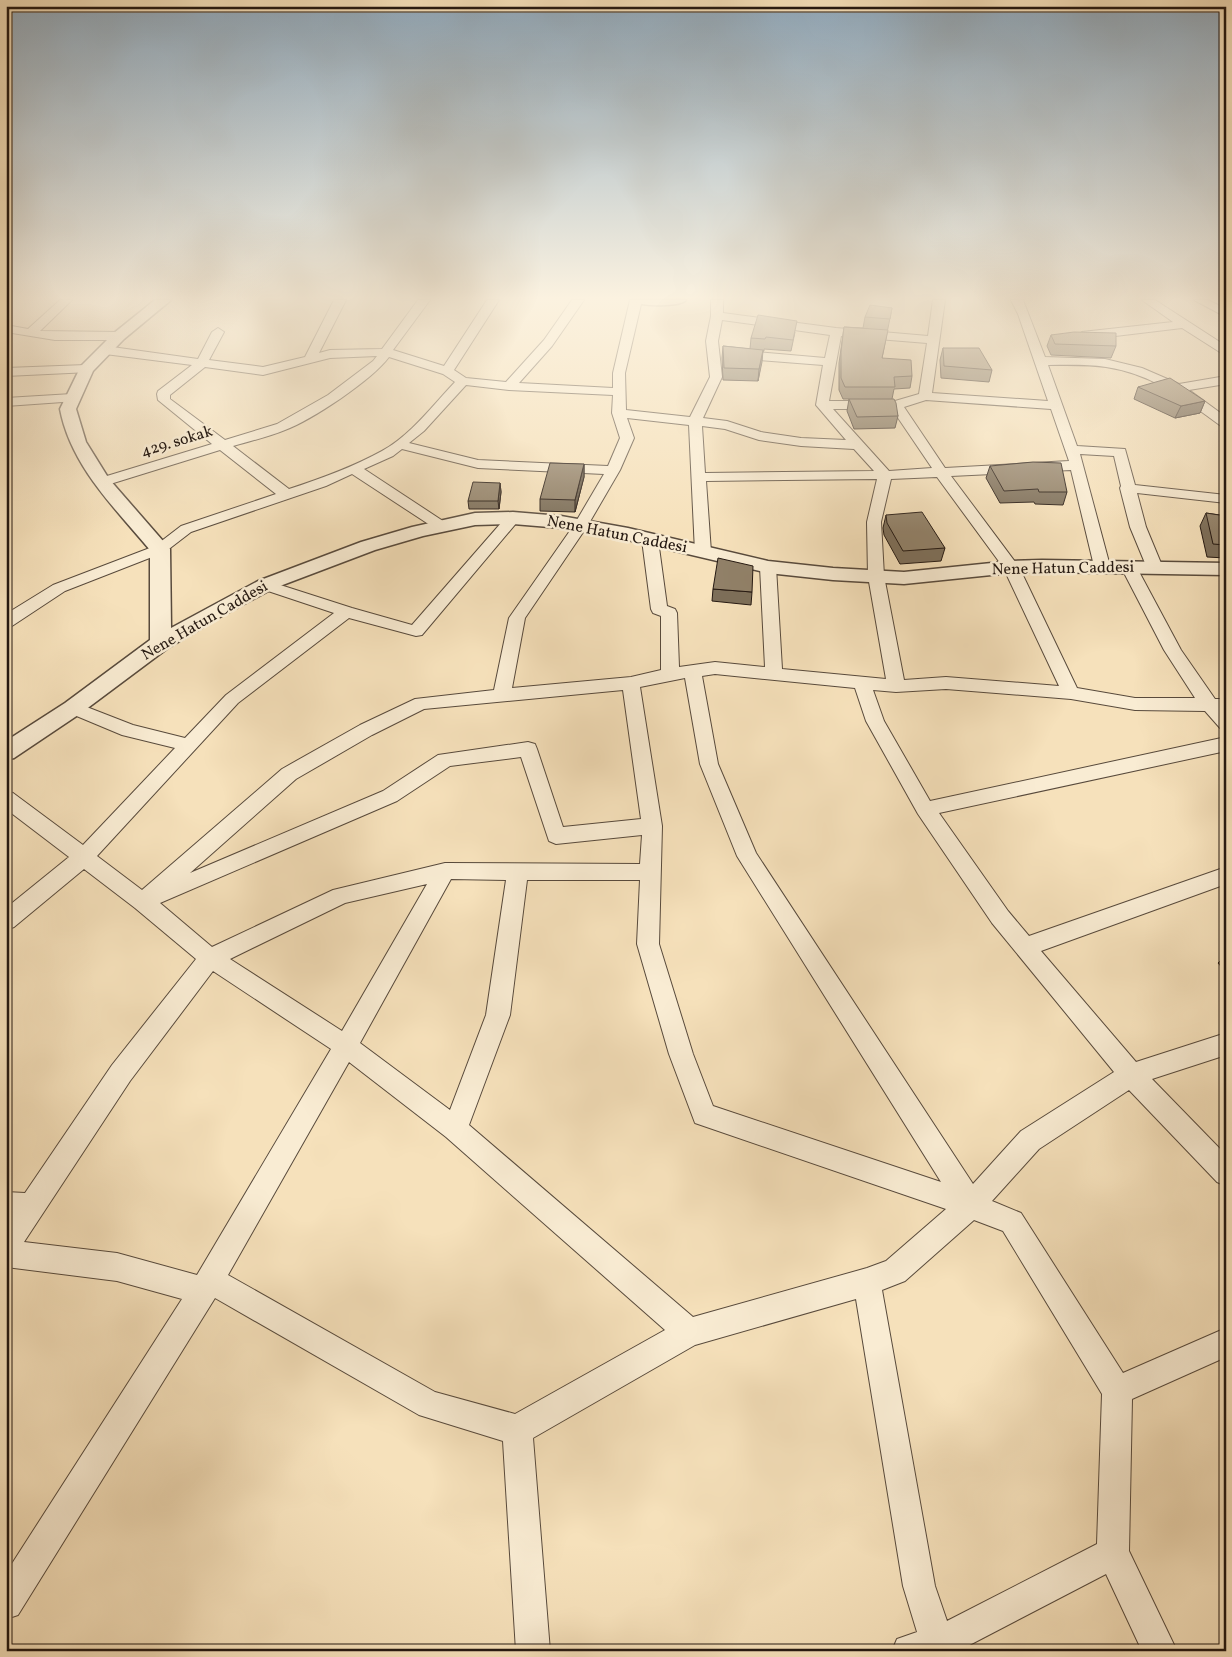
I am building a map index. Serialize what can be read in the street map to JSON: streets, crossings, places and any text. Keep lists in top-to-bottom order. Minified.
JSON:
{"streets":{"street":["429. sokak","Nene Hatun Caddesi"]}}
